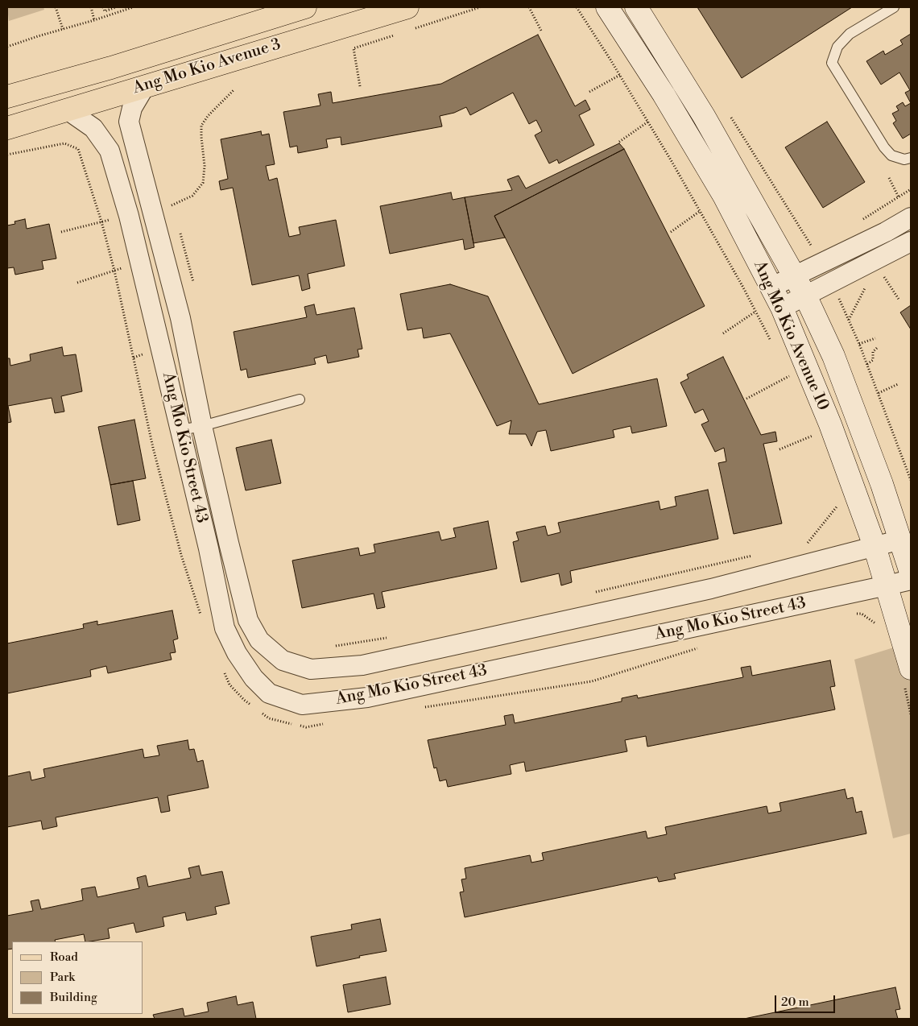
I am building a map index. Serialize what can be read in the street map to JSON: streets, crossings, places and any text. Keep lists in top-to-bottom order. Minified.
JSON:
{"streets":{"main road":["Ang Mo Kio Avenue 3","Ang Mo Kio Avenue 10"],"street":["Ang Mo Kio Street 43"]},"crossings":[["Ang Mo Kio Avenue 3","Ang Mo Kio Street 43"],["Ang Mo Kio Avenue 10","Ang Mo Kio Street 43"]],"legend":["Road","Park","Building"],"scale_bar":"20 m"}
